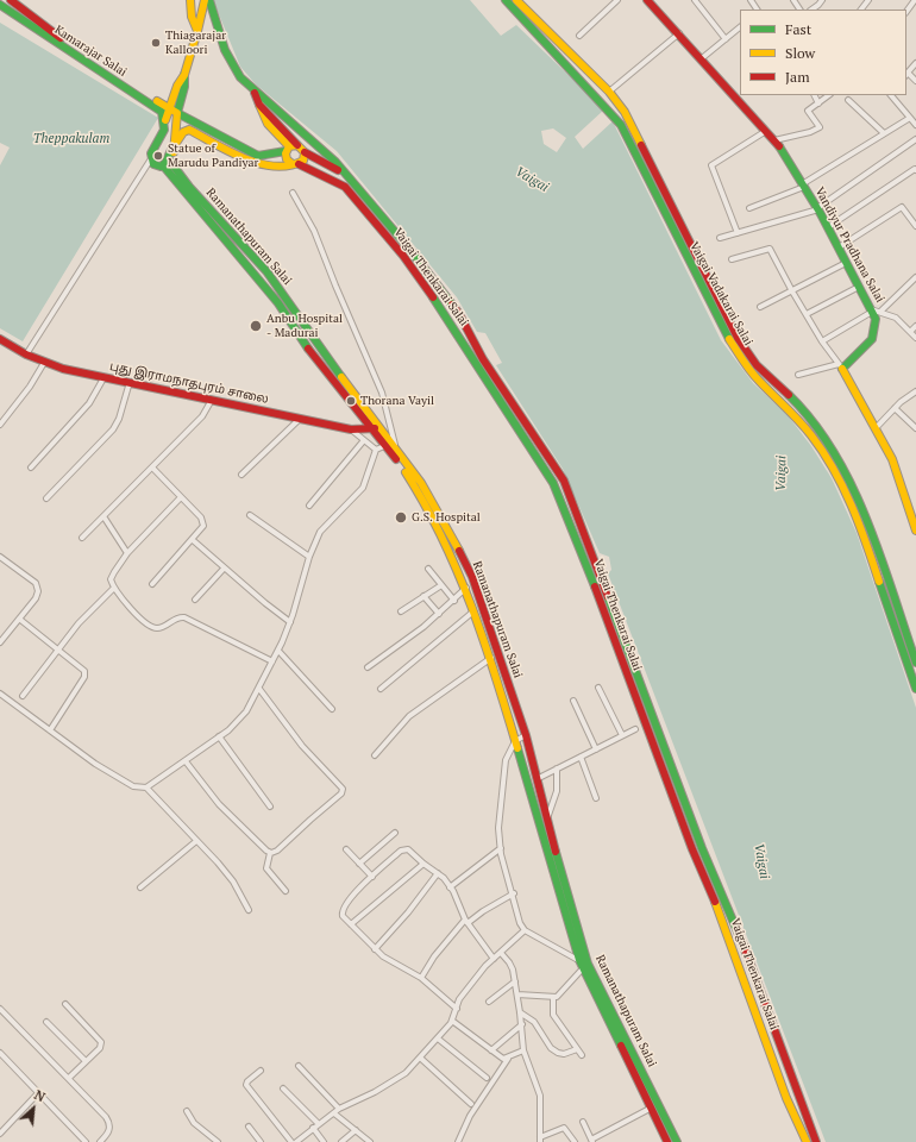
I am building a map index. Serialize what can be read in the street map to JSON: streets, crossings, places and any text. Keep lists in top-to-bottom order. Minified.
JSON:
{"streets":{"main road":["Kamarajar Salai","Ramanathapuram Salai","Vandiyur Pradhana Salai","Vaigai Thenkarai Salai","Vaigai Vadakarai Salai","புது இராமநாதபுரம் சாலை"]},"crossings":[["Kamarajar Salai","Ramanathapuram Salai"],["Ramanathapuram Salai","Vaigai Thenkarai Salai"],["Ramanathapuram Salai","புது இராமநாதபுரம் சாலை"]],"water":["Theppakulam","Vaigai"],"places":["Thiagarajar Kalloori","Statue of Marudu Pandiyar","Anbu Hospital - Madurai","Thorana Vayil","G.S. Hospital"],"legend":["Fast","Slow","Jam"],"north":"top right"}
